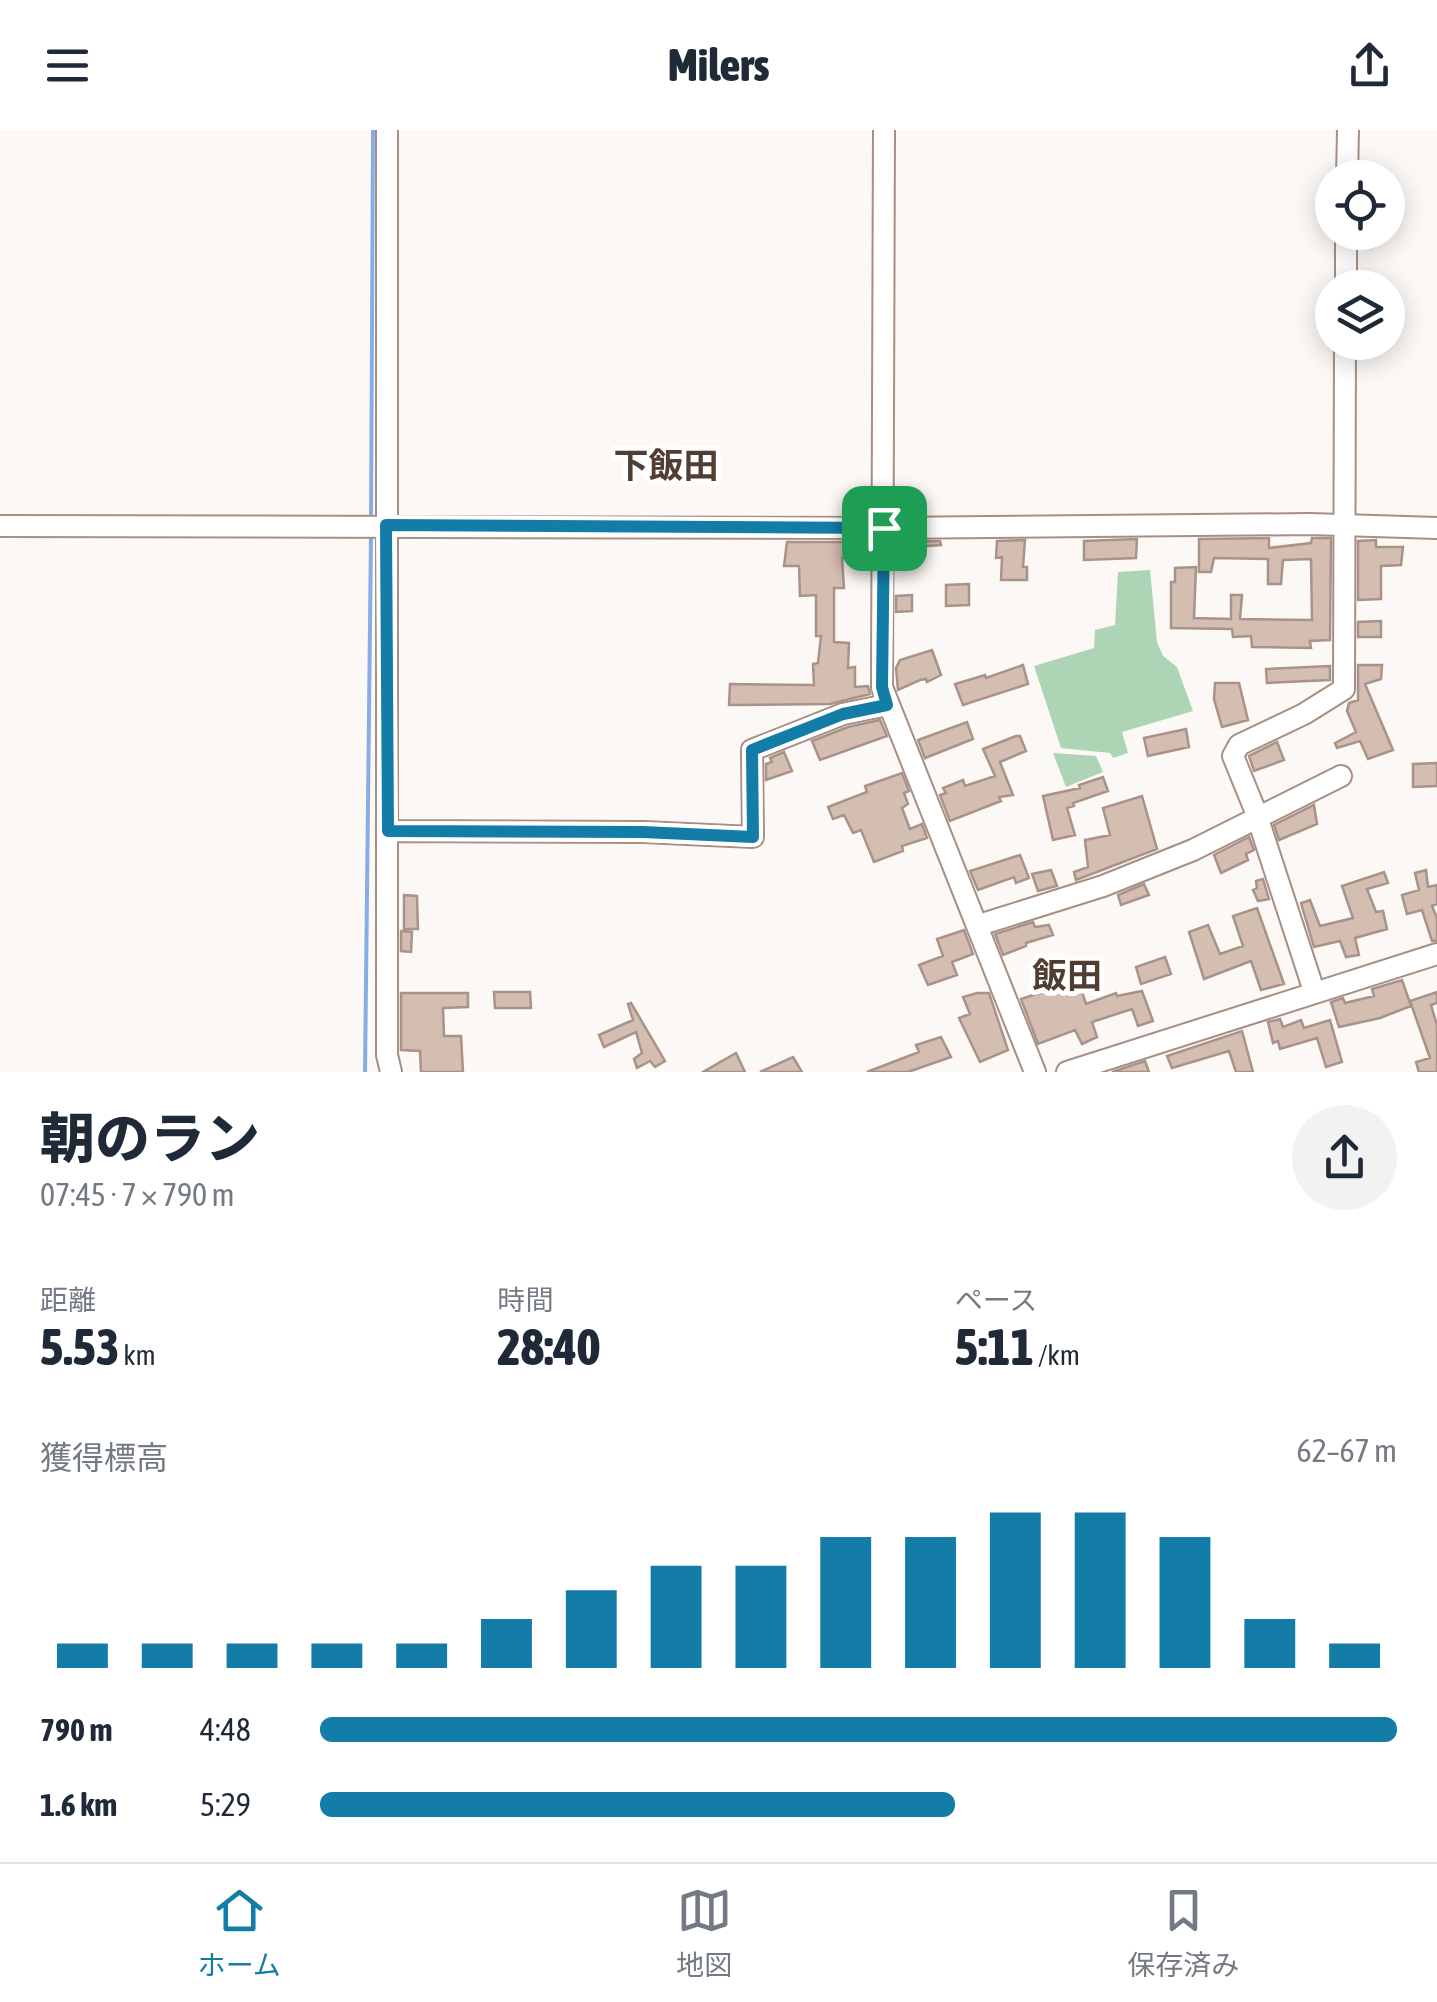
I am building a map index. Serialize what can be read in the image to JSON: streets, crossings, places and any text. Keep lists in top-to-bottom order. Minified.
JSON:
{"districts":["下飯田","飯田"],"page":{"header":"Milers","heading":["朝のラン","07:45 · 7 × 790 m"],"stats":[["距離","5.53 km"],["時間","28:40"],["ペース","5:11 /km"]],"chart":["獲得標高","62–67 m"],"list":[{"name":"790 m","note":"4:48"},{"name":"1.6 km","note":"5:29"}],"tabs":["ホーム","地図","保存済み"]}}
